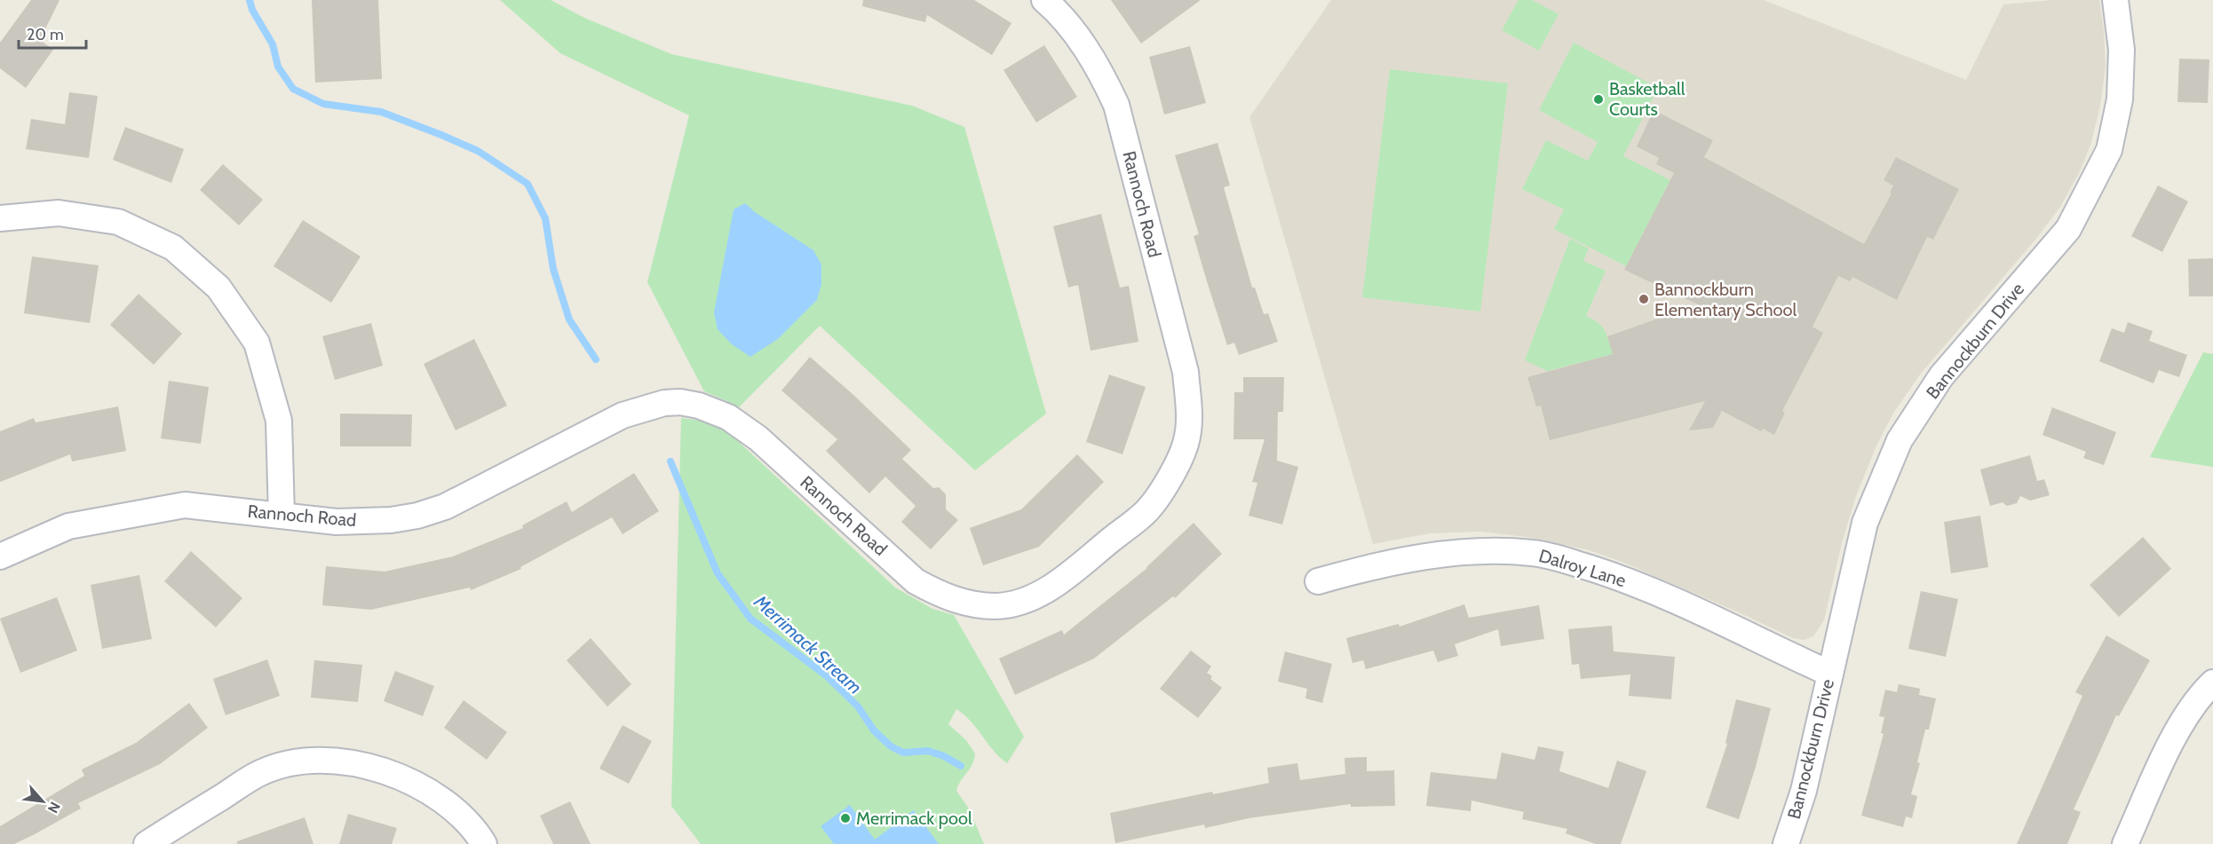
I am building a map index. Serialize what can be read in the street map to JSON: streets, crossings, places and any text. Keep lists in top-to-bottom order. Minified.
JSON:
{"streets":{"street":["Rannoch Road","Bannockburn Drive","Dalroy Lane"]},"crossings":[["Bannockburn Drive","Dalroy Lane"]],"water":["Merrimack Stream"],"places":["Basketball Courts","Bannockburn Elementary School","Merrimack pool"],"scale_bar":"20 m","north":"bottom right"}
